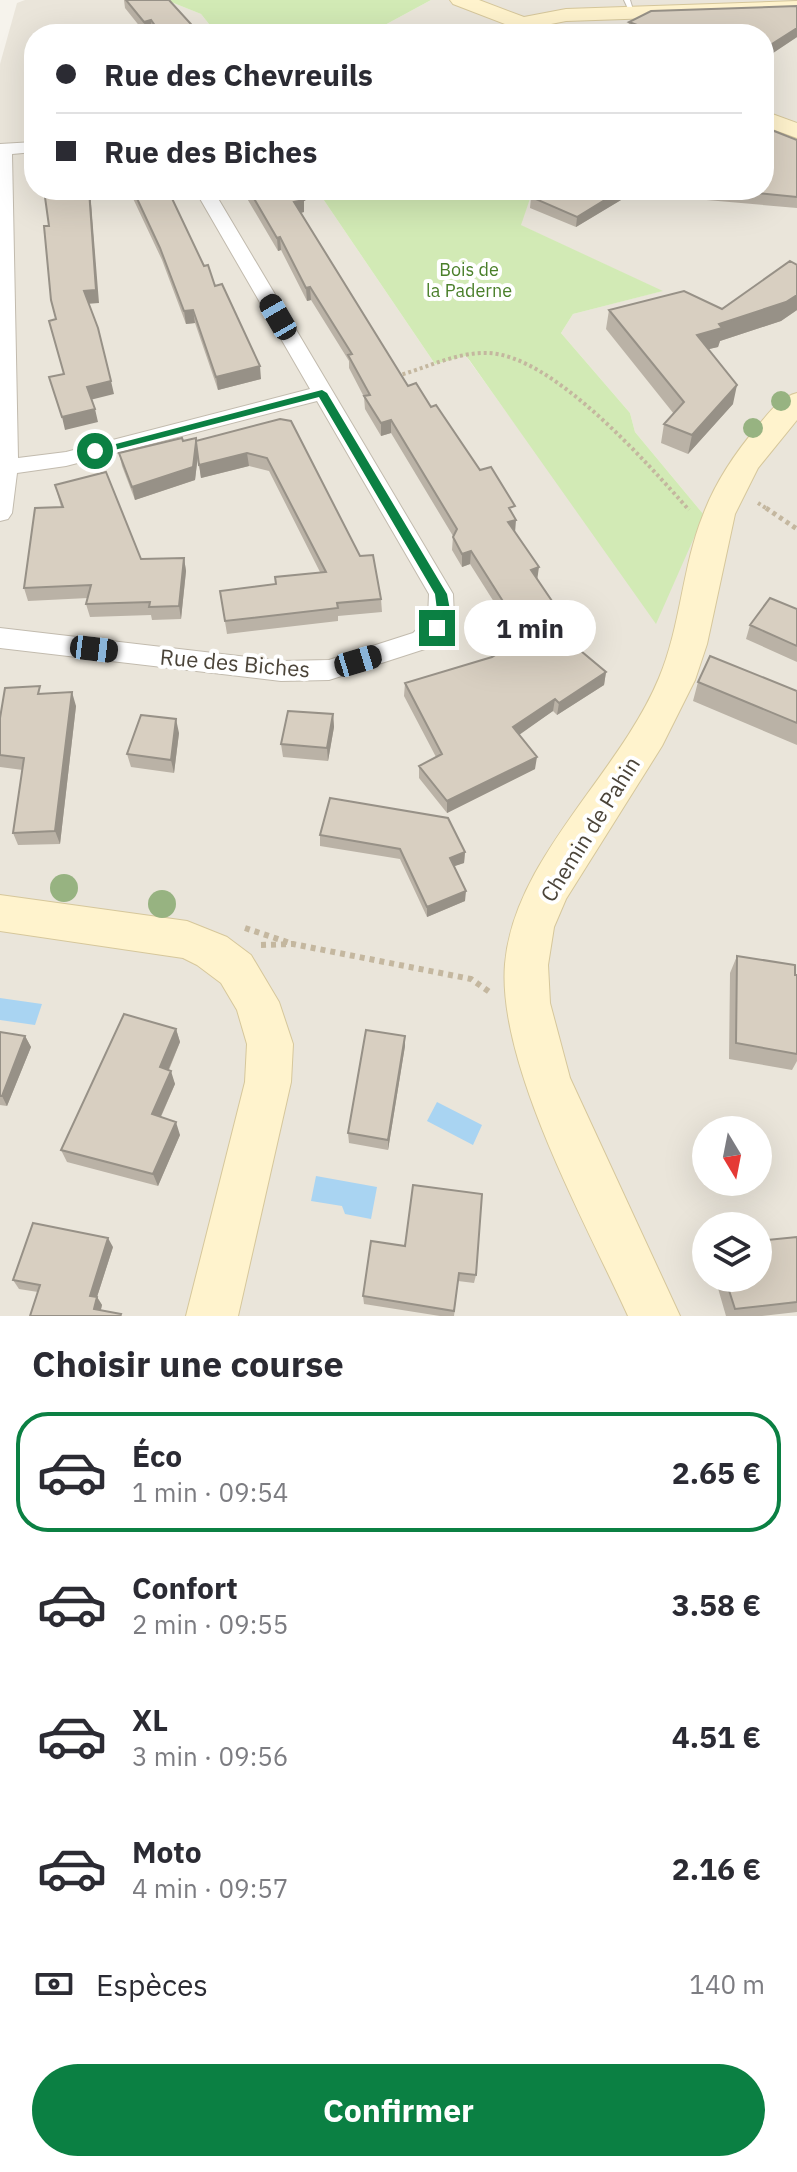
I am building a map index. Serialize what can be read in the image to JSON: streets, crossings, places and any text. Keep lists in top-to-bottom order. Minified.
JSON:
{"streets":{"main road":["Chemin de Pahin"],"street":["Rue des Biches"]},"parks":["Bois de la Paderne"],"north":"bottom","page":{"banner":["Rue des Chevreuils","Rue des Biches"],"bubble":"1 min","heading":"Choisir une course","list":[{"name":"Éco","note":"1 min · 09:54","value":"2.65 €"},{"name":"Confort","note":"2 min · 09:55","value":"3.58 €"},{"name":"XL","note":"3 min · 09:56","value":"4.51 €"},{"name":"Moto","note":"4 min · 09:57","value":"2.16 €"}],"pay":["Espèces","140 m"],"buttons":"Confirmer"}}
